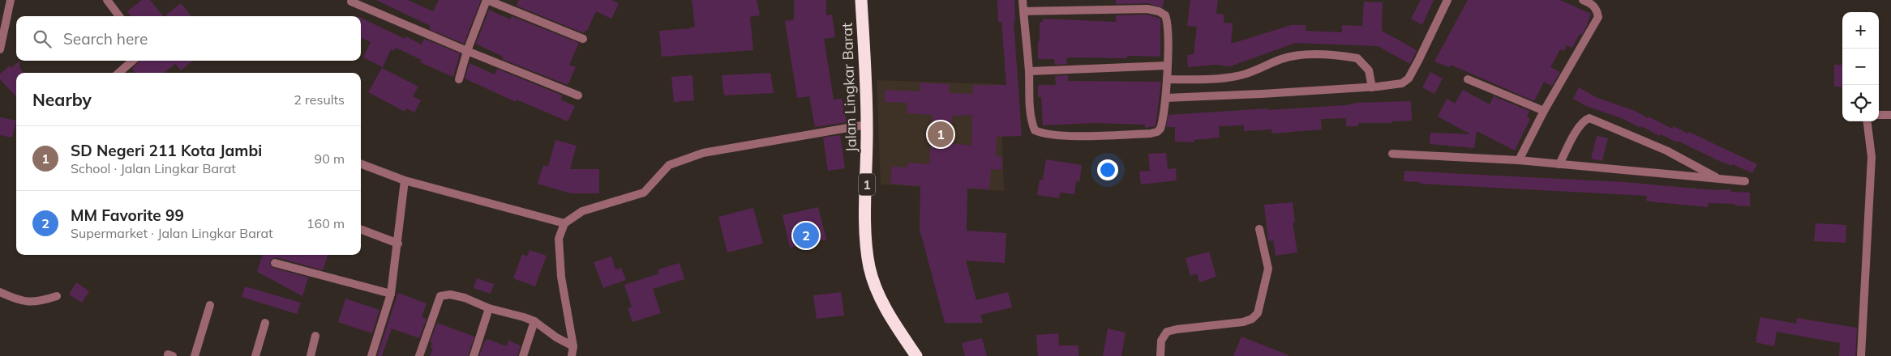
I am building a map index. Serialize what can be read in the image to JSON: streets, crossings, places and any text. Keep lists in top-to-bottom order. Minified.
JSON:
{"streets":{"highway":["Jalan Lingkar Barat","1"]},"page":{"map_buttons":["+","−"],"search":"Search here","heading":["Nearby","2 results"],"pins":["1","2"],"list":[{"mark":"1","name":"SD Negeri 211 Kota Jambi","note":"School · Jalan Lingkar Barat","value":"90 m"},{"mark":"2","name":"MM Favorite 99","note":"Supermarket · Jalan Lingkar Barat","value":"160 m"}]}}
